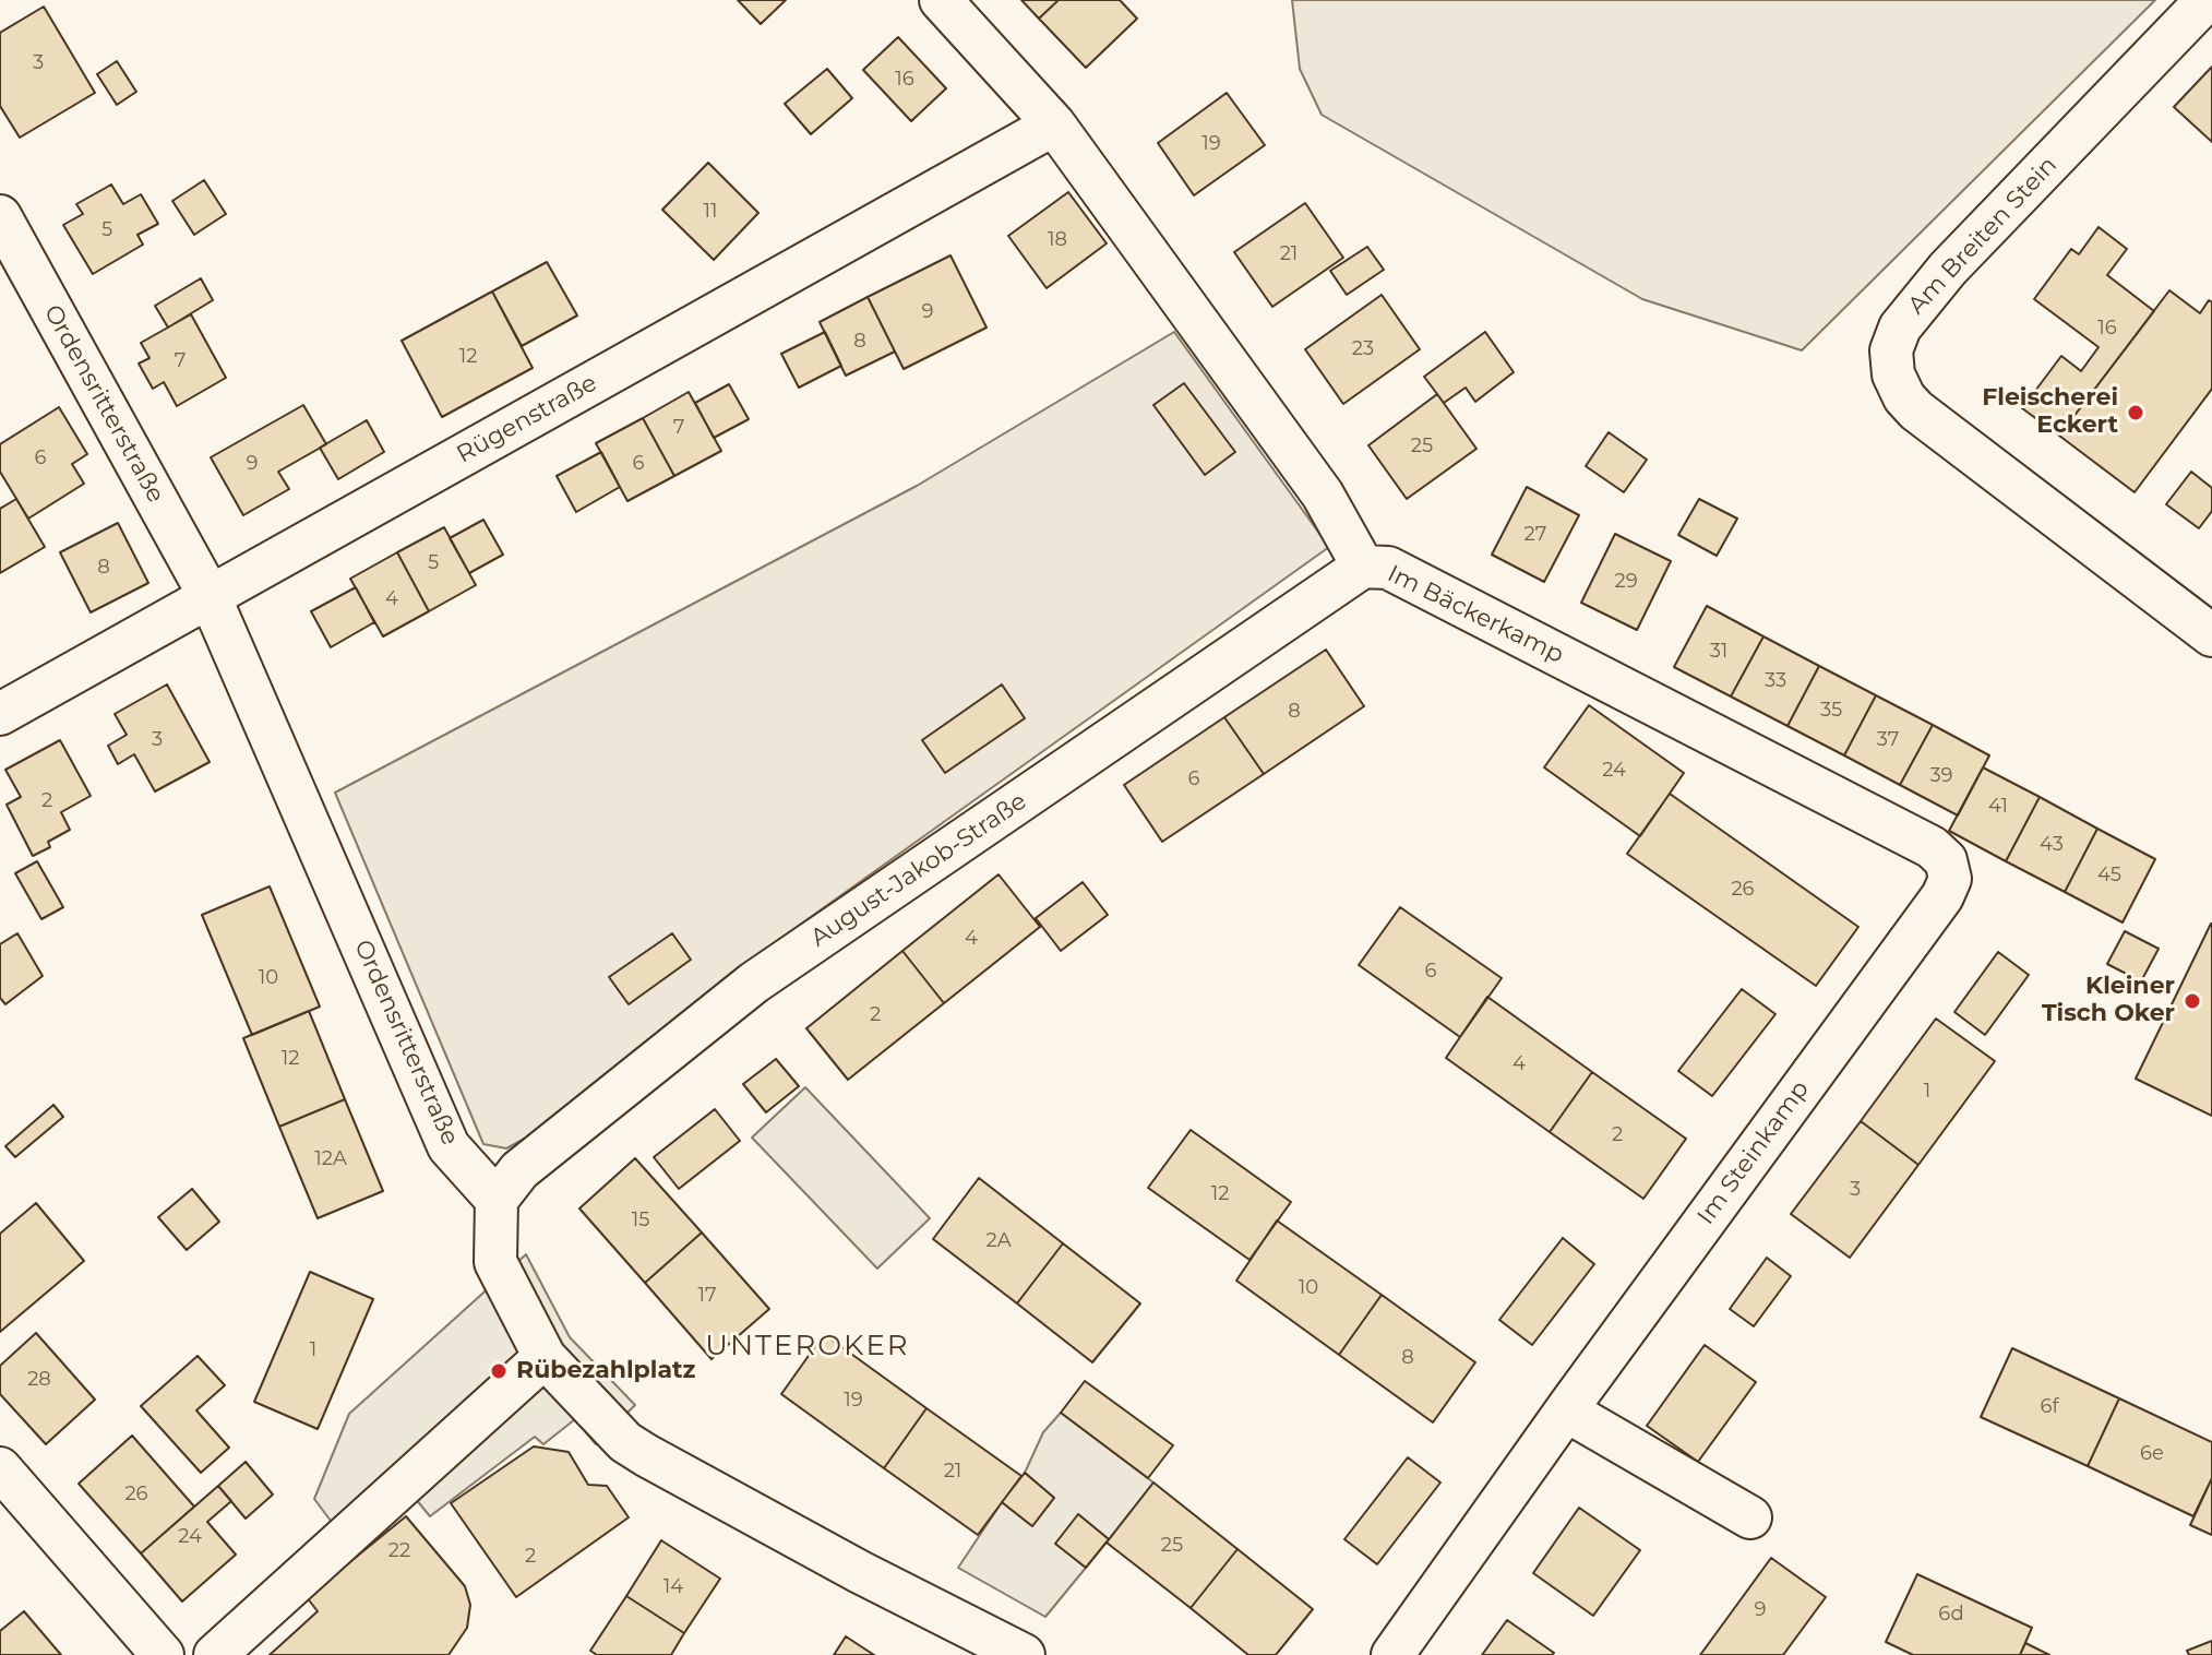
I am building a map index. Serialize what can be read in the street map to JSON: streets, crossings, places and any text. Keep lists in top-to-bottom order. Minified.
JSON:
{"streets":{"street":["Am Breiten Stein","Ordensritterstraße","Rügenstraße","Im Bäckerkamp","August-Jakob-Straße","Im Steinkamp"]},"crossings":[["Ordensritterstraße","Rügenstraße"],["Ordensritterstraße","August-Jakob-Straße"],["Rügenstraße","Im Bäckerkamp"],["Im Bäckerkamp","August-Jakob-Straße"],["Im Bäckerkamp","Im Steinkamp"]],"districts":["UNTEROKER"],"places":["Fleischerei Eckert","Kleiner Tisch Oker","Rübezahlplatz"],"house_numbers":["3","16","19","11","5","18","21","9","16","8","23","12","7","7","25","6","9","6","27","5","8","29","4","31","33","35","8","3","37","24","39","6","2","41","43","45","26","4","6","10","2","12","4","1","2","12A","3","12","15","2A","10","17","1","8","28","19","6f","6e","21","26","24","25","22","2","14","9","6d"]}
